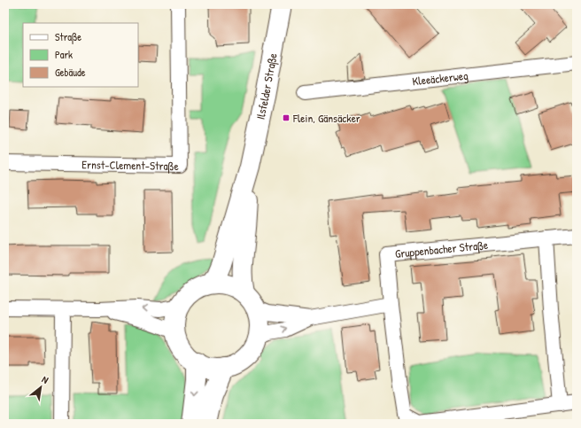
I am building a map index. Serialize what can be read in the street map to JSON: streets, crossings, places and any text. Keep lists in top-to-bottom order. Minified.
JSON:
{"streets":{"main road":["Ilsfelder Straße"],"street":["Kleeäckerweg","Ernst-Clement-Straße","Gruppenbacher Straße"]},"places":{"transit":["Flein, Gänsäcker"]},"legend":["Straße","Park","Gebäude"],"north":"top right"}
